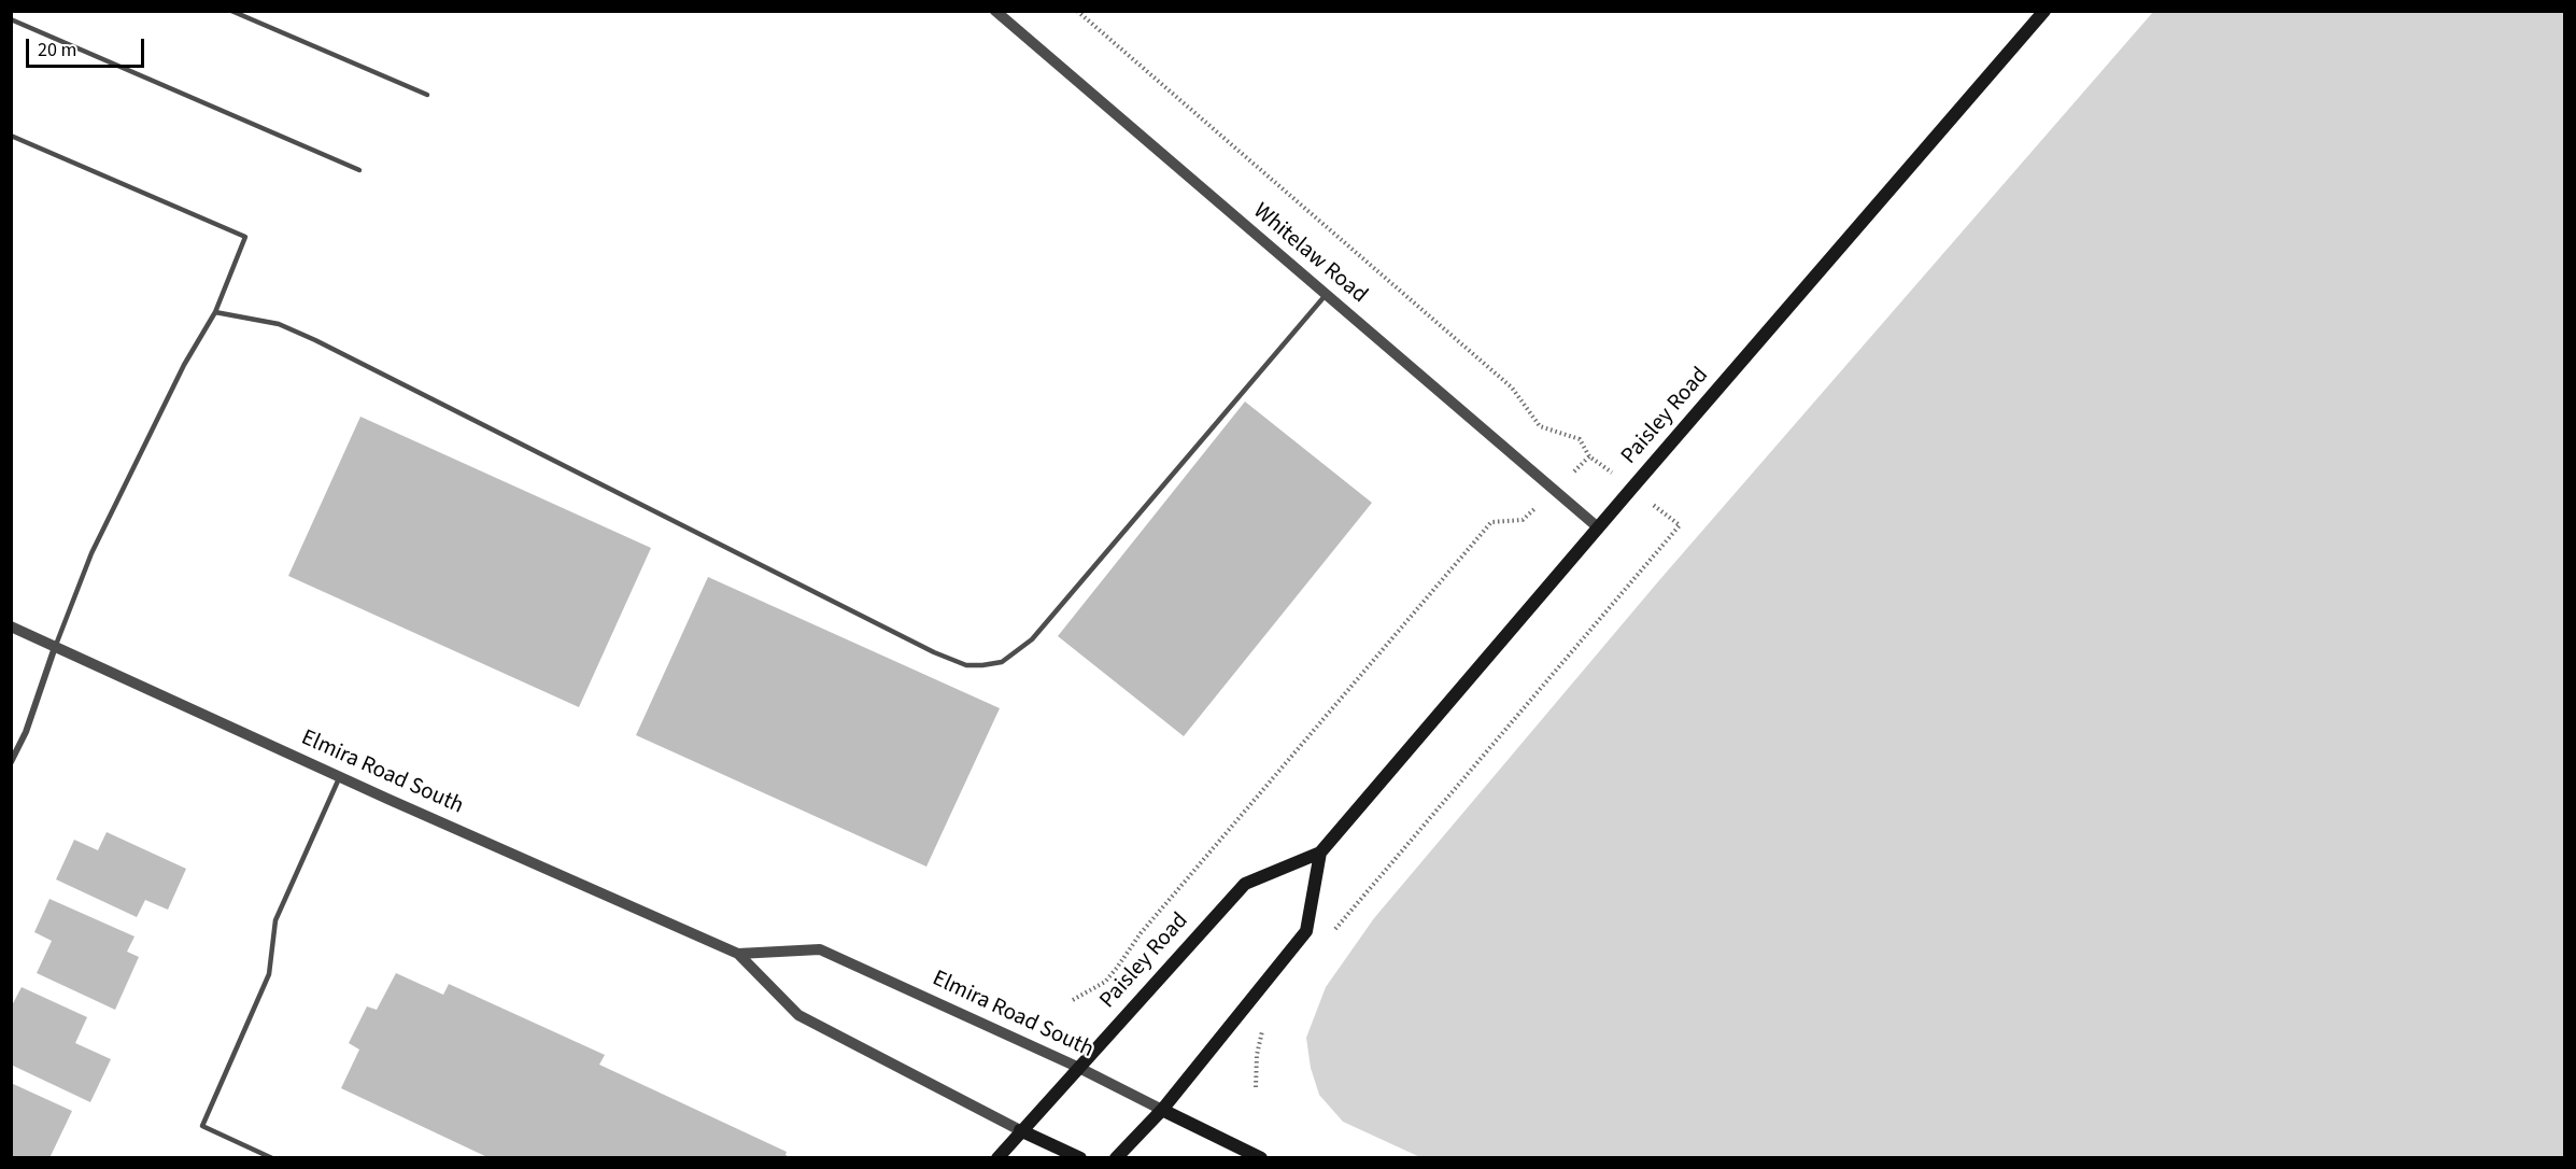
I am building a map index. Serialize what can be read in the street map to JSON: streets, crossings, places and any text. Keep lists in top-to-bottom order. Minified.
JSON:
{"streets":{"main road":["Paisley Road","Elmira Road South"],"street":["Whitelaw Road"]},"crossings":[["Whitelaw Road","Paisley Road"],["Paisley Road","Elmira Road South"]],"scale_bar":"20 m"}
